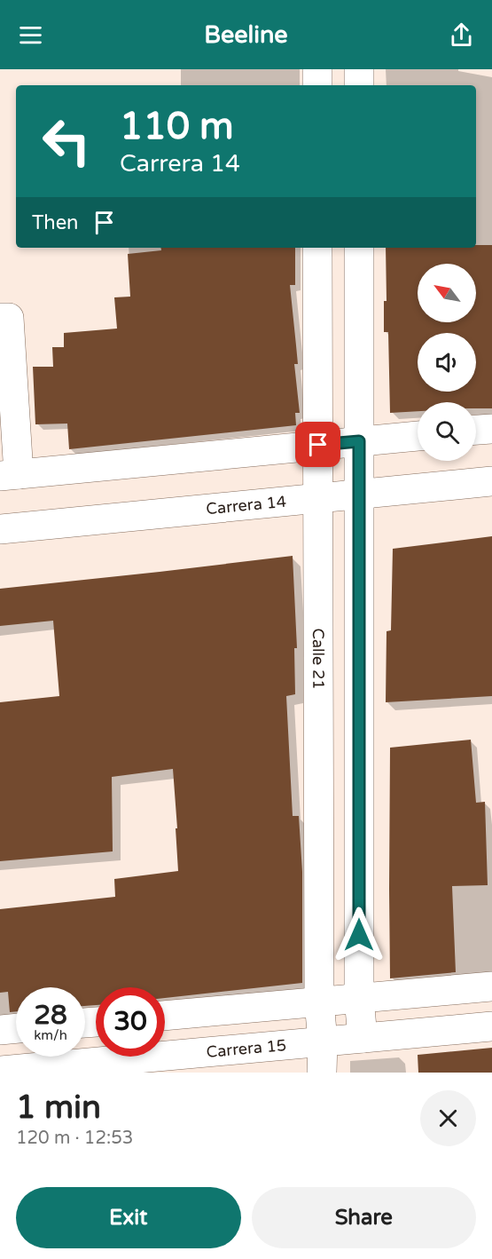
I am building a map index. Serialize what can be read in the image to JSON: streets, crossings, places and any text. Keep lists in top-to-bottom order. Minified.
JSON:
{"streets":{"street":["Carrera 14","Calle 21","Carrera 15"]},"crossings":[["Carrera 14","Calle 21"],["Calle 21","Carrera 15"]],"north":"top left","page":{"header":"Beeline","turn":["110 m","Carrera 14"],"then":"Then","speed":"28 km/h","limit":"30","heading":["1 min","120 m · 12:53"],"buttons":["Exit","Share"]}}
